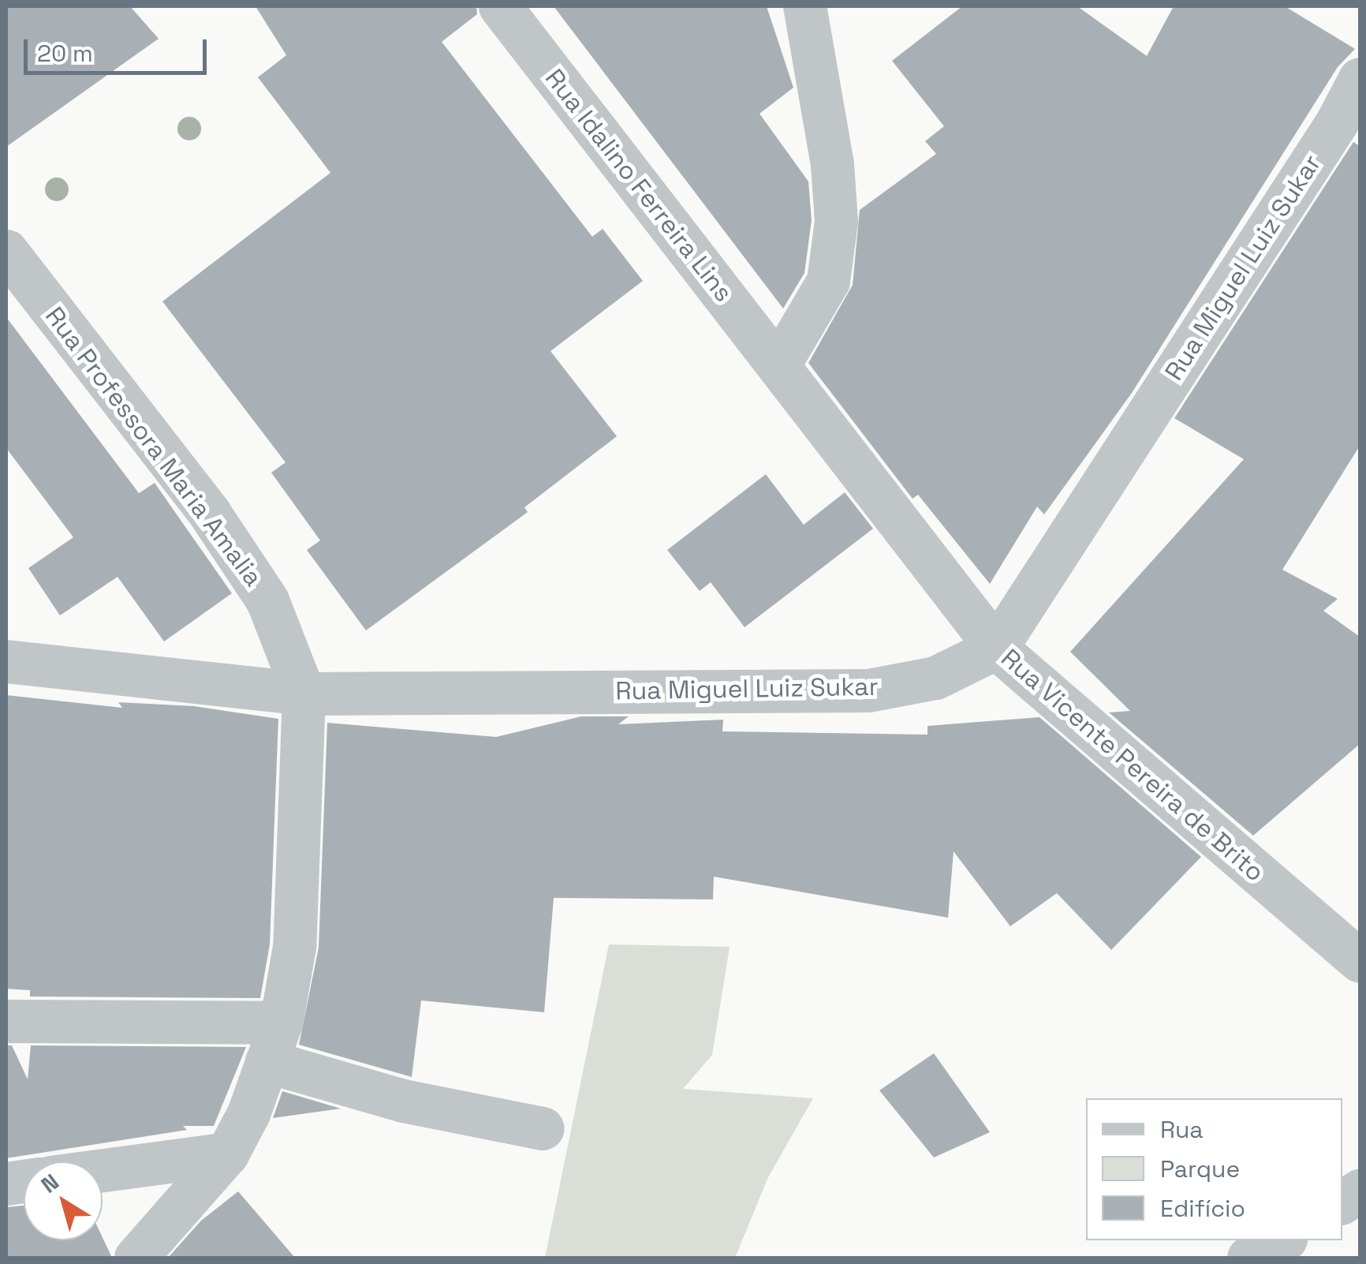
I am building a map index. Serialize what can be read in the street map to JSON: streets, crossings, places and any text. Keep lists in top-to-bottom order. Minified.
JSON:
{"streets":{"street":["Rua Idalino Ferreira Lins","Rua Miguel Luiz Sukar","Rua Professora Maria Amalia","Rua Vicente Pereira de Brito"]},"crossings":[["Rua Idalino Ferreira Lins","Rua Vicente Pereira de Brito"],["Rua Miguel Luiz Sukar","Rua Professora Maria Amalia"],["Rua Miguel Luiz Sukar","Rua Vicente Pereira de Brito"]],"legend":["Rua","Parque","Edifício"],"scale_bar":"20 m","north":"top left"}
